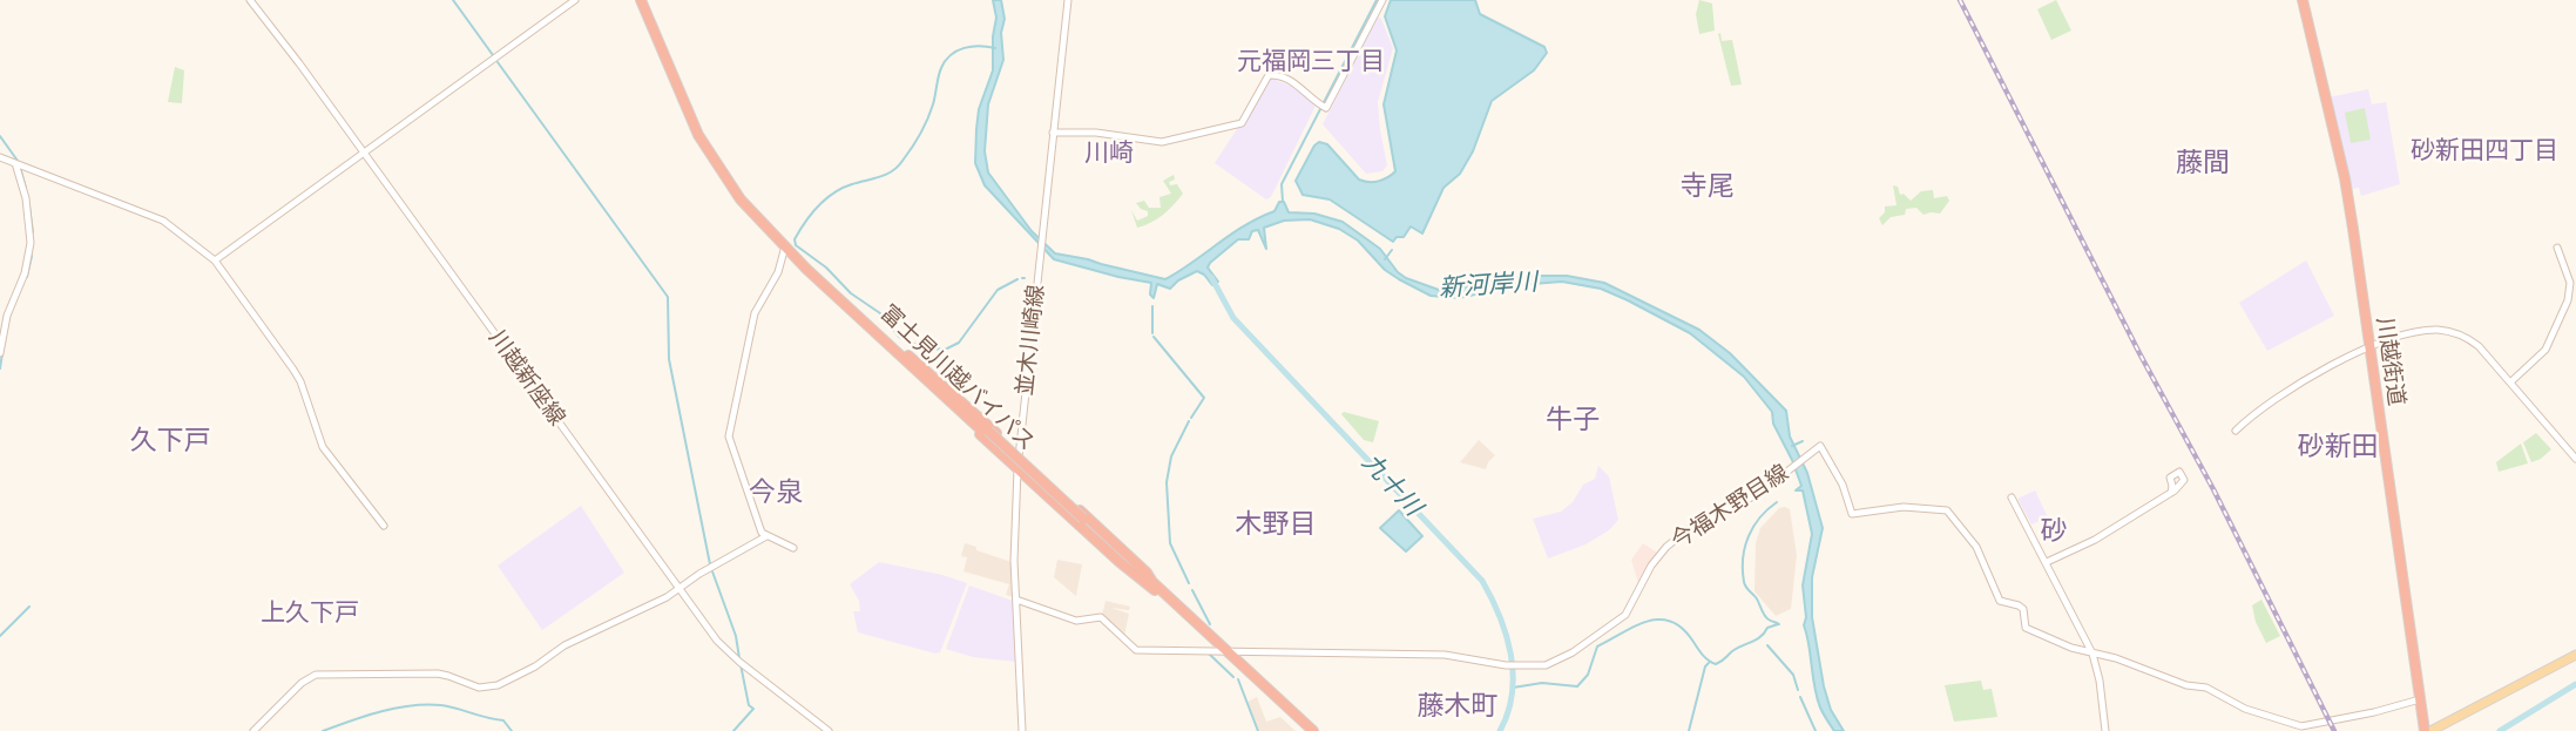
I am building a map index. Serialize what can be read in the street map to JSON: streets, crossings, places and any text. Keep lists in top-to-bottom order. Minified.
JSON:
{"streets":{"highway":["川越街道","富士見川越バイパス"],"street":["並木川崎線","川越新座線","今福木野目線"]},"crossings":[["並木川崎線","今福木野目線"],["川越街道","今福木野目線"],["富士見川越バイパス","今福木野目線"]],"districts":["元福岡三丁目","砂新田四丁目","川崎","藤間","寺尾","牛子","久下戸","砂新田","今泉","木野目","砂","上久下戸","藤木町"],"water":["新河岸川","九十川"]}
